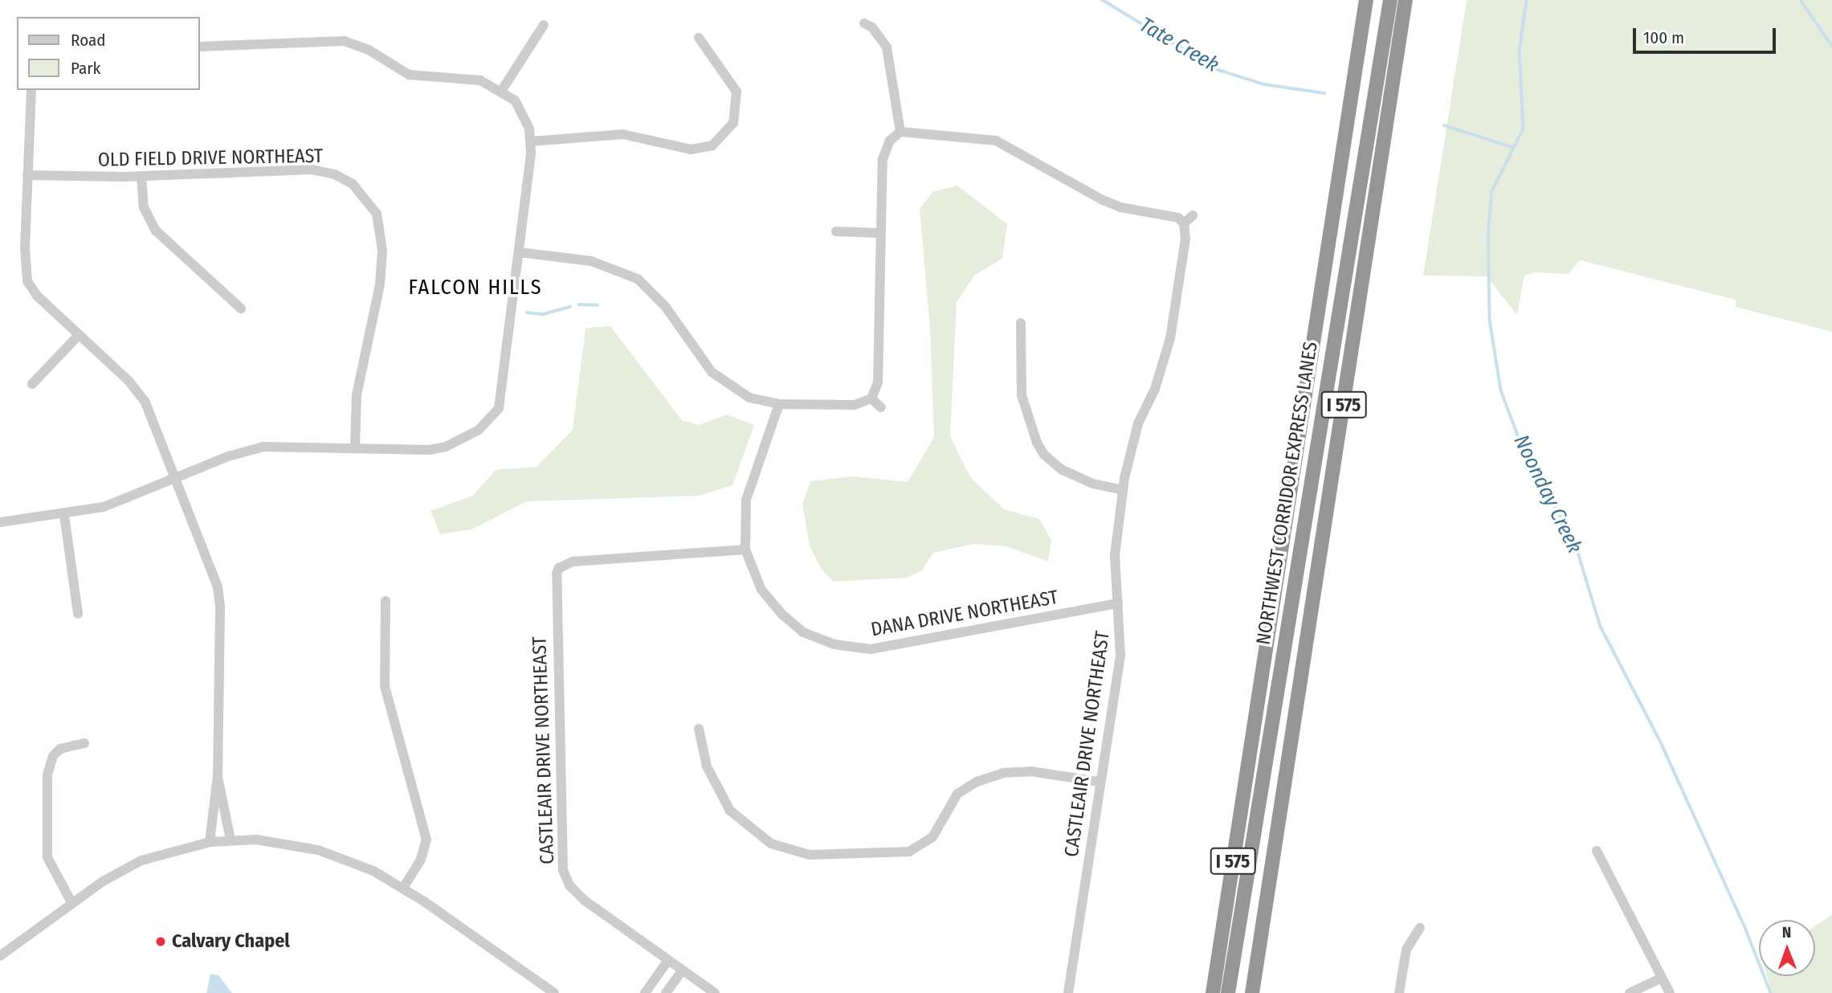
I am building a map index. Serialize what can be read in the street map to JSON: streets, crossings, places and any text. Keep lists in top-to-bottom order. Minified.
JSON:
{"streets":{"highway":["I 575","NORTHWEST CORRIDOR EXPRESS LANES"],"street":["OLD FIELD DRIVE NORTHEAST","DANA DRIVE NORTHEAST","CASTLEAIR DRIVE NORTHEAST"]},"crossings":[["DANA DRIVE NORTHEAST","CASTLEAIR DRIVE NORTHEAST"]],"districts":["FALCON HILLS"],"water":["Tate Creek","Noonday Creek"],"places":["Calvary Chapel"],"legend":["Road","Park"],"scale_bar":"100 m","north":"top"}
